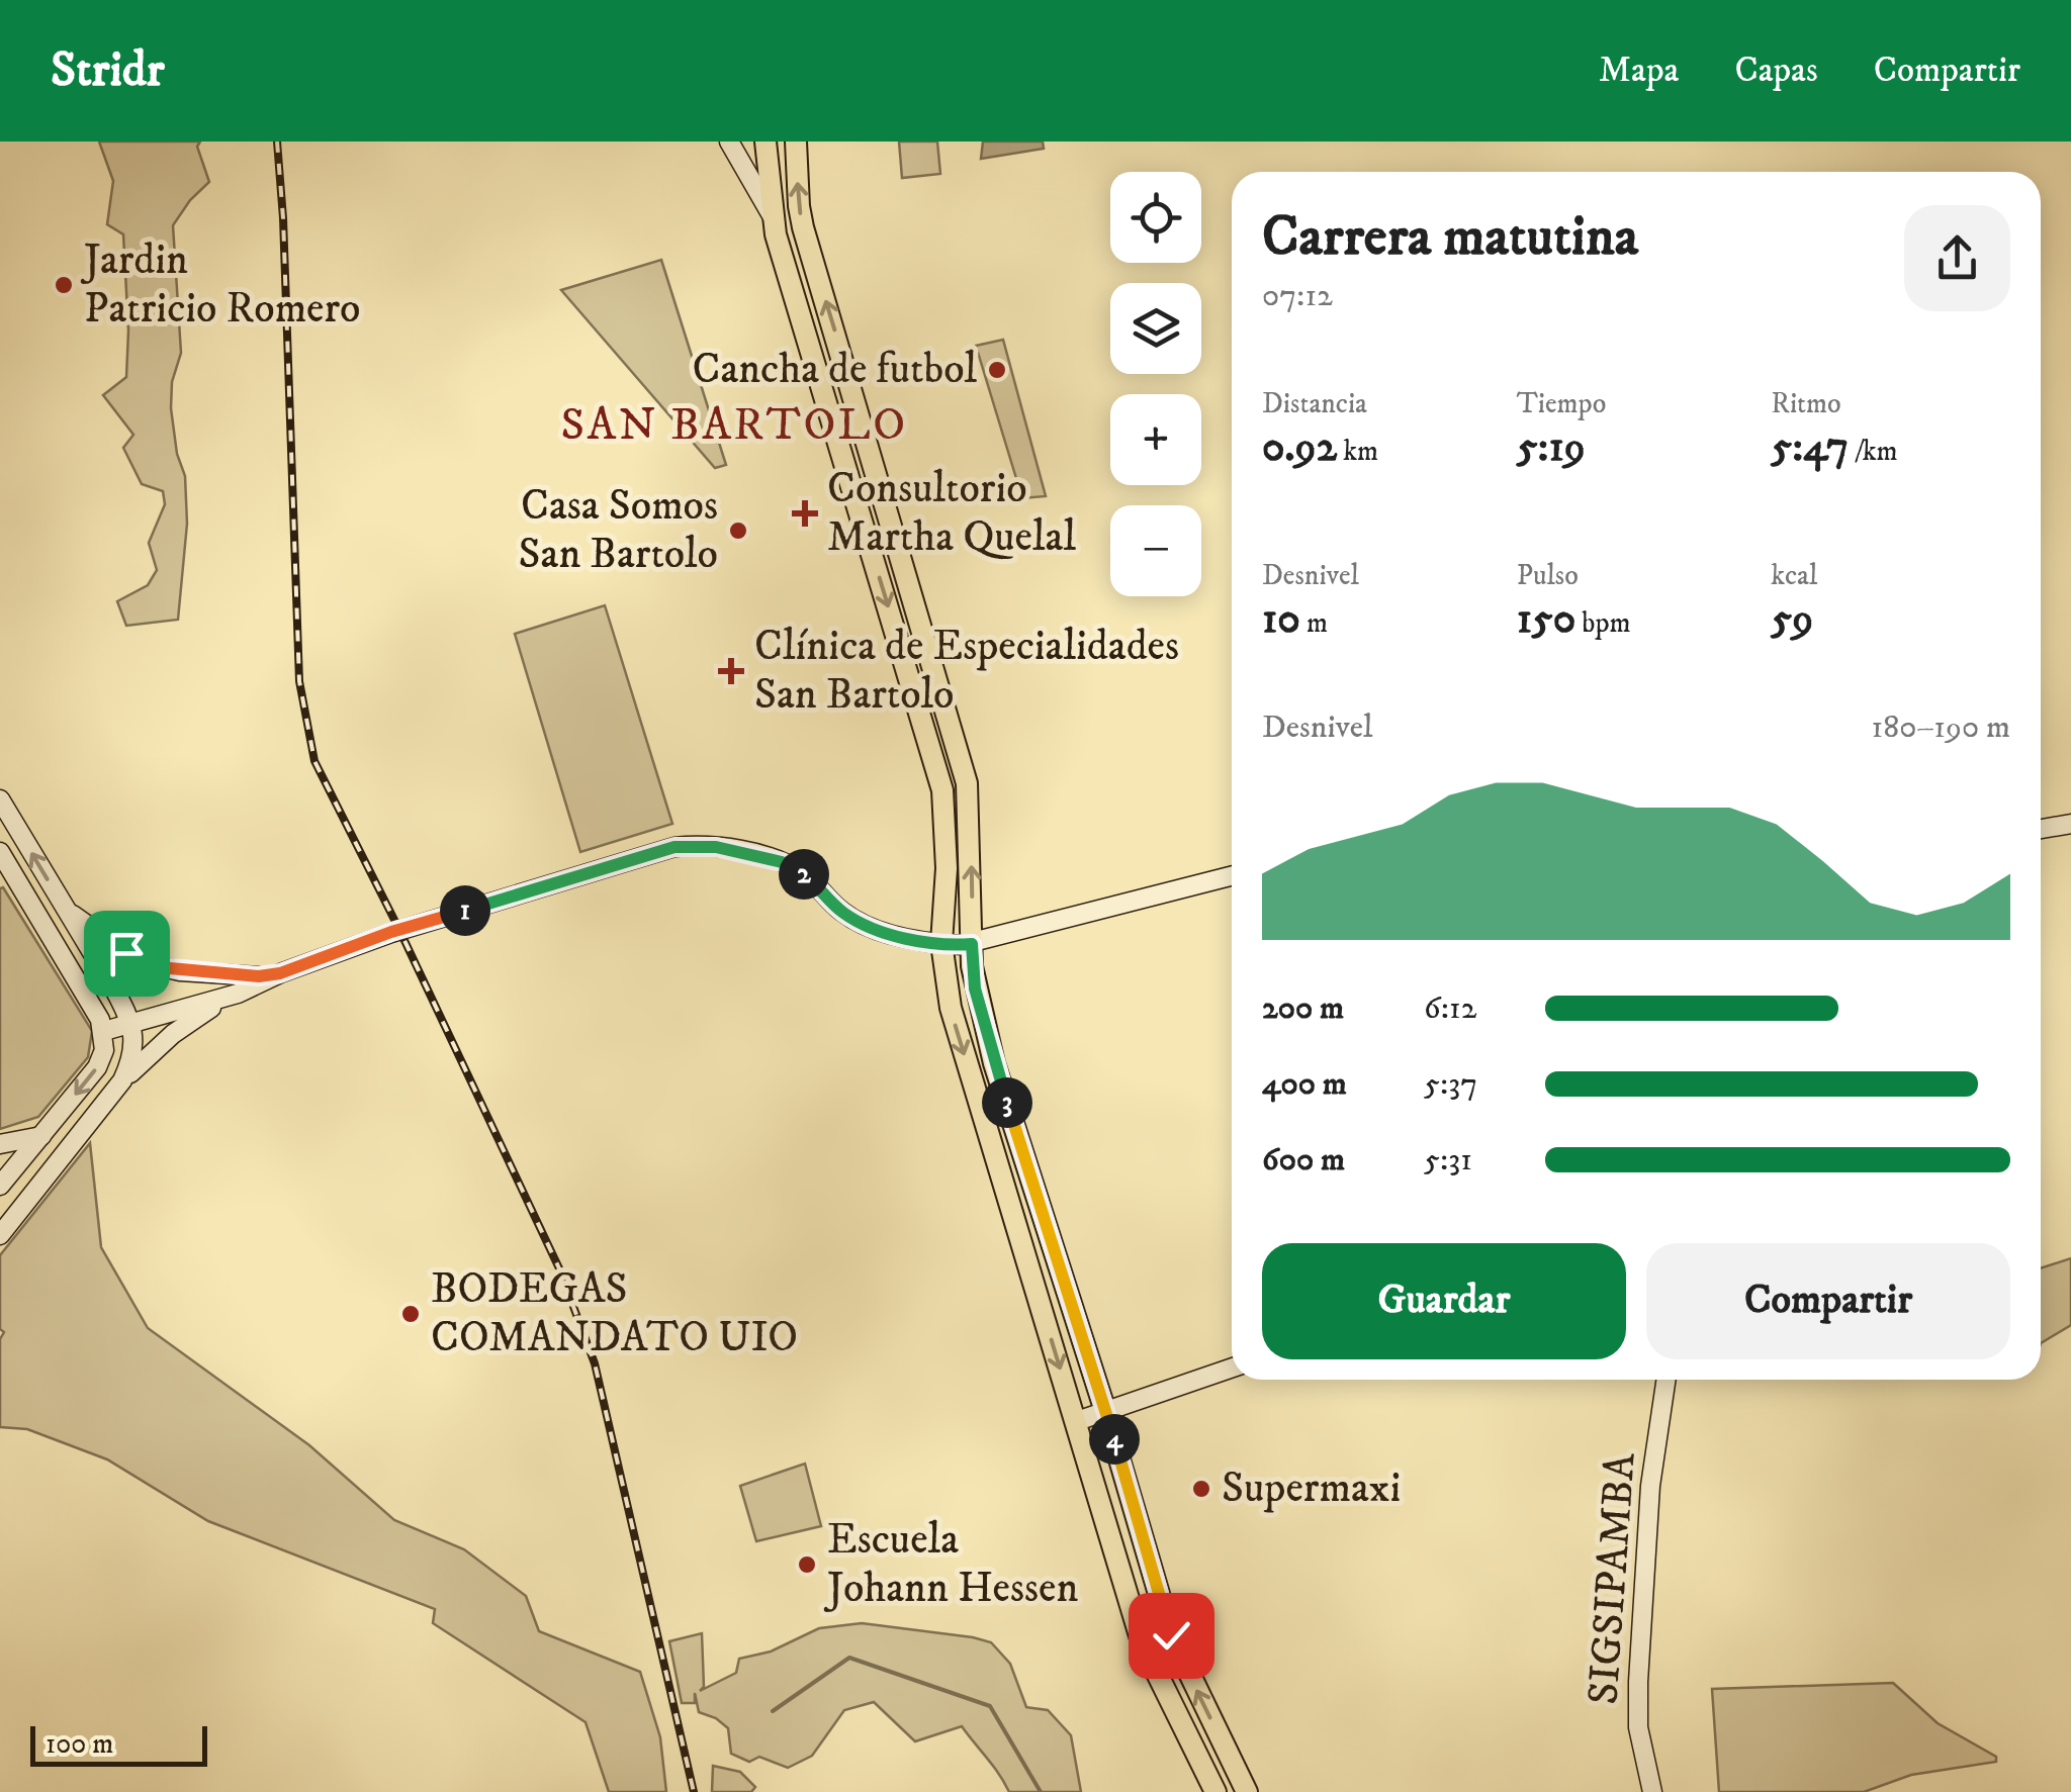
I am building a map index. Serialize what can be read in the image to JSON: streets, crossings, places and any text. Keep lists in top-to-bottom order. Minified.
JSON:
{"streets":{"main road":["SIGSIPAMBA"]},"districts":["SAN BARTOLO"],"places":{"other":["Jardin Patricio Romero","Cancha de futbol","Casa Somos San Bartolo","BODEGAS COMANDATO UIO","Supermaxi","Escuela Johann Hessen"],"health":["Consultorio Martha Quelal","Clínica de Especialidades San Bartolo"]},"scale_bar":"100 m","page":{"header":"Stridr","nav":["Mapa","Capas","Compartir"],"map_buttons":["+","−"],"heading":["Carrera matutina","07:12"],"stats":[["Distancia","0.92 km"],["Tiempo","5:19"],["Ritmo","5:47 /km"],["Desnivel","10 m"],["Pulso","150 bpm"],["kcal","59"]],"chart":["Desnivel","180–190 m"],"pins":["2","1","3","4"],"list":[{"name":"200 m","note":"6:12"},{"name":"400 m","note":"5:37"},{"name":"600 m","note":"5:31"}],"buttons":["Guardar","Compartir"],"scale":"100 m"}}
